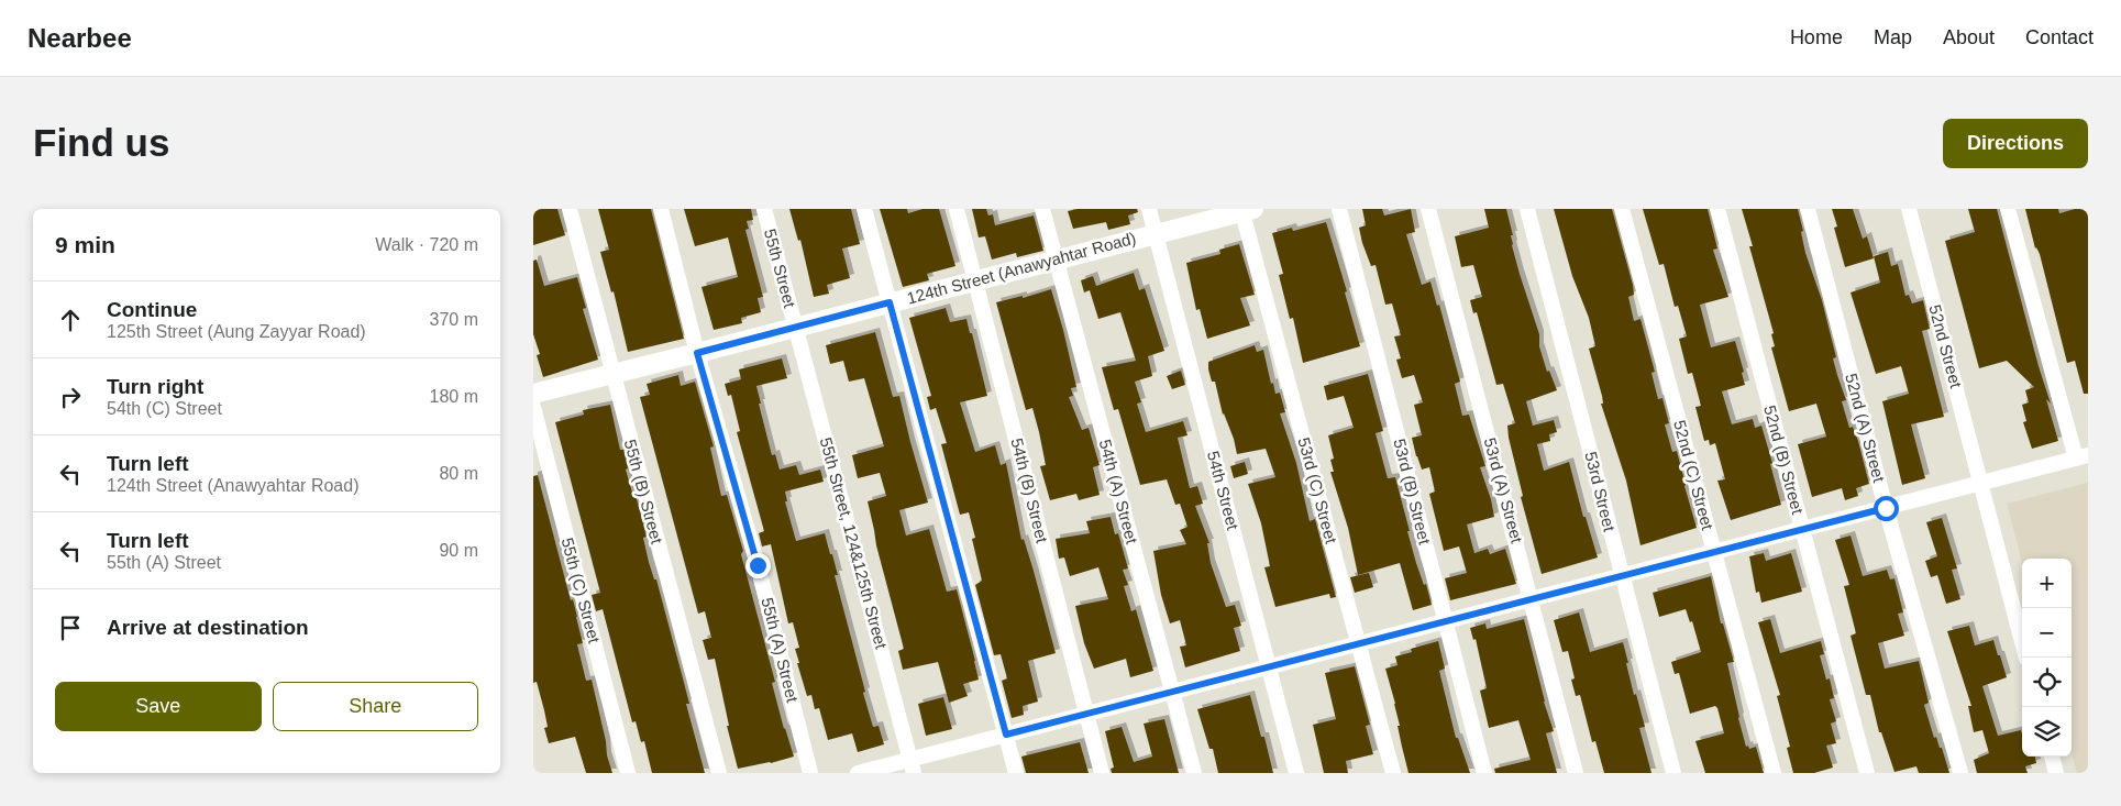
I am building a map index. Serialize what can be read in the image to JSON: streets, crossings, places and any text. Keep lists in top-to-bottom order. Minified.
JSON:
{"streets":{"street":["55th Street","124th Street (Anawyahtar Road)","52nd Street","52nd (A) Street","52nd (B) Street","52nd (C) Street","54th (B) Street","54th Street","53rd (C) Street","53rd (A) Street","55th (B) Street","54th (A) Street","53rd (B) Street","53rd Street","55th Street, 124&125th Street","55th (C) Street","55th (A) Street"]},"crossings":[["55th Street","124th Street (Anawyahtar Road)"],["55th Street","55th Street, 124&125th Street"],["124th Street (Anawyahtar Road)","54th (B) Street"],["124th Street (Anawyahtar Road)","54th Street"],["124th Street (Anawyahtar Road)","53rd (C) Street"],["124th Street (Anawyahtar Road)","55th (B) Street"],["124th Street (Anawyahtar Road)","54th (A) Street"],["124th Street (Anawyahtar Road)","55th Street, 124&125th Street"],["124th Street (Anawyahtar Road)","55th (A) Street"]],"page":{"header":"Nearbee","nav":["Home","Map","About","Contact"],"buttons":["Directions",["Save","Share"]],"title":"Find us","heading":["9 min","Walk · 720 m"],"list":[["Continue","125th Street (Aung Zayyar Road)","370 m"],["Turn right","54th (C) Street","180 m"],["Turn left","124th Street (Anawyahtar Road)","80 m"],["Turn left","55th (A) Street","90 m"],"Arrive at destination"],"map_buttons":["+","−"]}}
